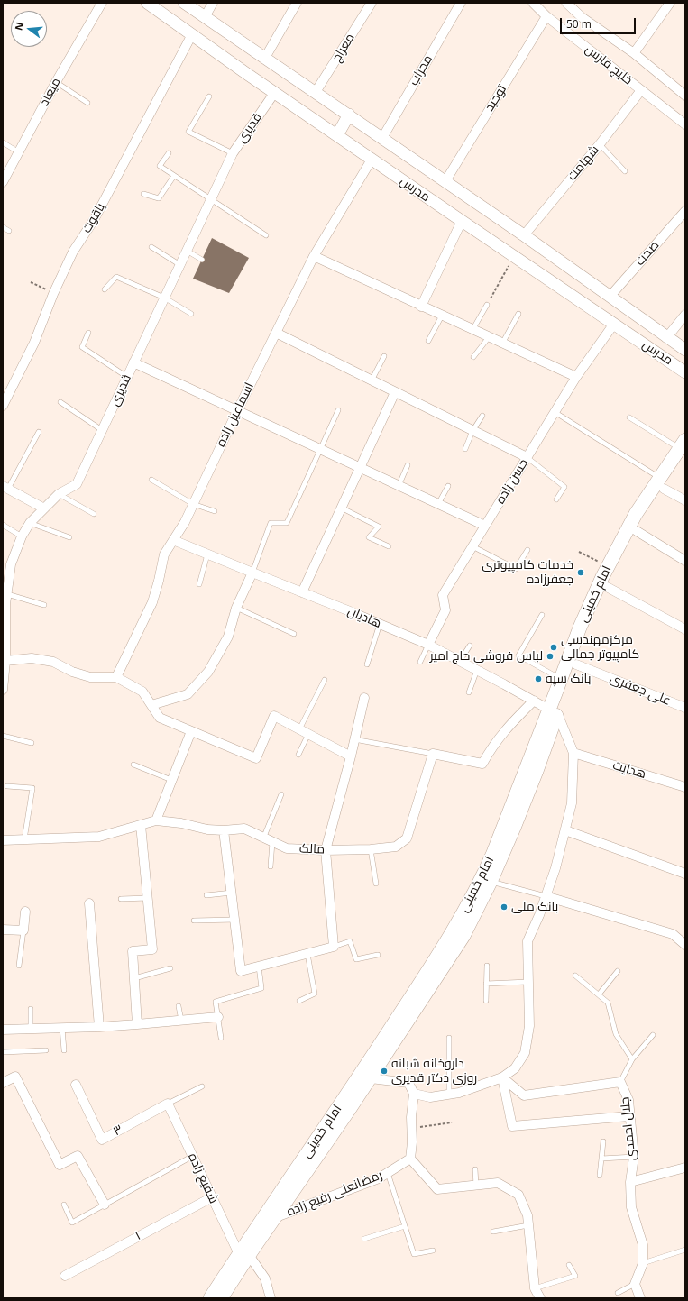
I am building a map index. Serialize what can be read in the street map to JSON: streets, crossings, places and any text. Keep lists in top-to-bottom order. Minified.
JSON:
{"streets":{"main road":["امام خمینی"],"street":["معراج","خلیج فارس","محراب","میعاد","توحید","قدیری","شهامت","مدرس","یاقوت","صحت","اسماعیل زاده","حسن زاده","هادیان","علی جعفری","هدایت","مالک","جلال احمدی","۳","شفیع زاده","رمضانعلی رفیع زاده","۱"]},"crossings":[["معراج","مدرس"],["خلیج فارس","توحید"],["خلیج فارس","شهامت"],["محراب","مدرس"],["توحید","مدرس"],["قدیری","مدرس"],["شهامت","مدرس"],["مدرس","یاقوت"],["مدرس","صحت"],["مدرس","اسماعیل زاده"],["مدرس","حسن زاده"],["اسماعیل زاده","هادیان"],["حسن زاده","هادیان"],["امام خمینی","هادیان"],["امام خمینی","علی جعفری"],["امام خمینی","شفیع زاده"],["امام خمینی","رمضانعلی رفیع زاده"],["۳","شفیع زاده"],["شفیع زاده","۱"]],"places":["خدمات کامپیوتری جعفرزاده","مرکزمهندسی کامپیوتر جمالی","لباس فروشی حاج امیر","بانک سپه","بانک ملی","داروخانه شبانه روزی دکتر قدیری"],"scale_bar":"50 m","north":"left"}
